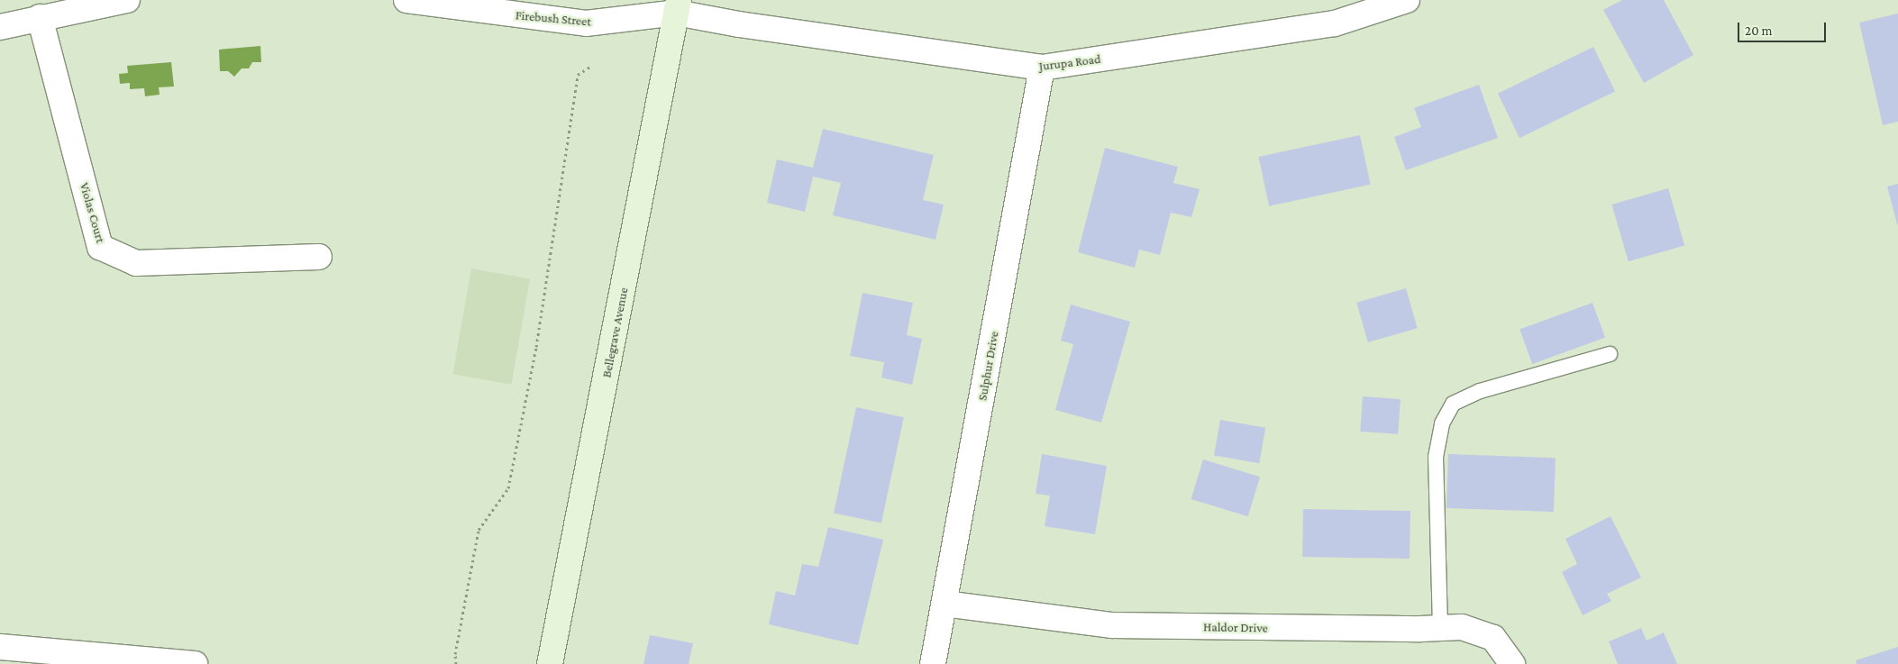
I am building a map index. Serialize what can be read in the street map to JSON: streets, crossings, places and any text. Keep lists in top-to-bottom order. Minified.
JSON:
{"streets":{"main road":["Bellegrave Avenue"],"street":["Firebush Street","Jurupa Road","Violas Court","Sulphur Drive","Haldor Drive"]},"crossings":[["Firebush Street","Jurupa Road"],["Firebush Street","Bellegrave Avenue"],["Jurupa Road","Bellegrave Avenue"],["Jurupa Road","Sulphur Drive"],["Sulphur Drive","Haldor Drive"]],"scale_bar":"20 m"}
